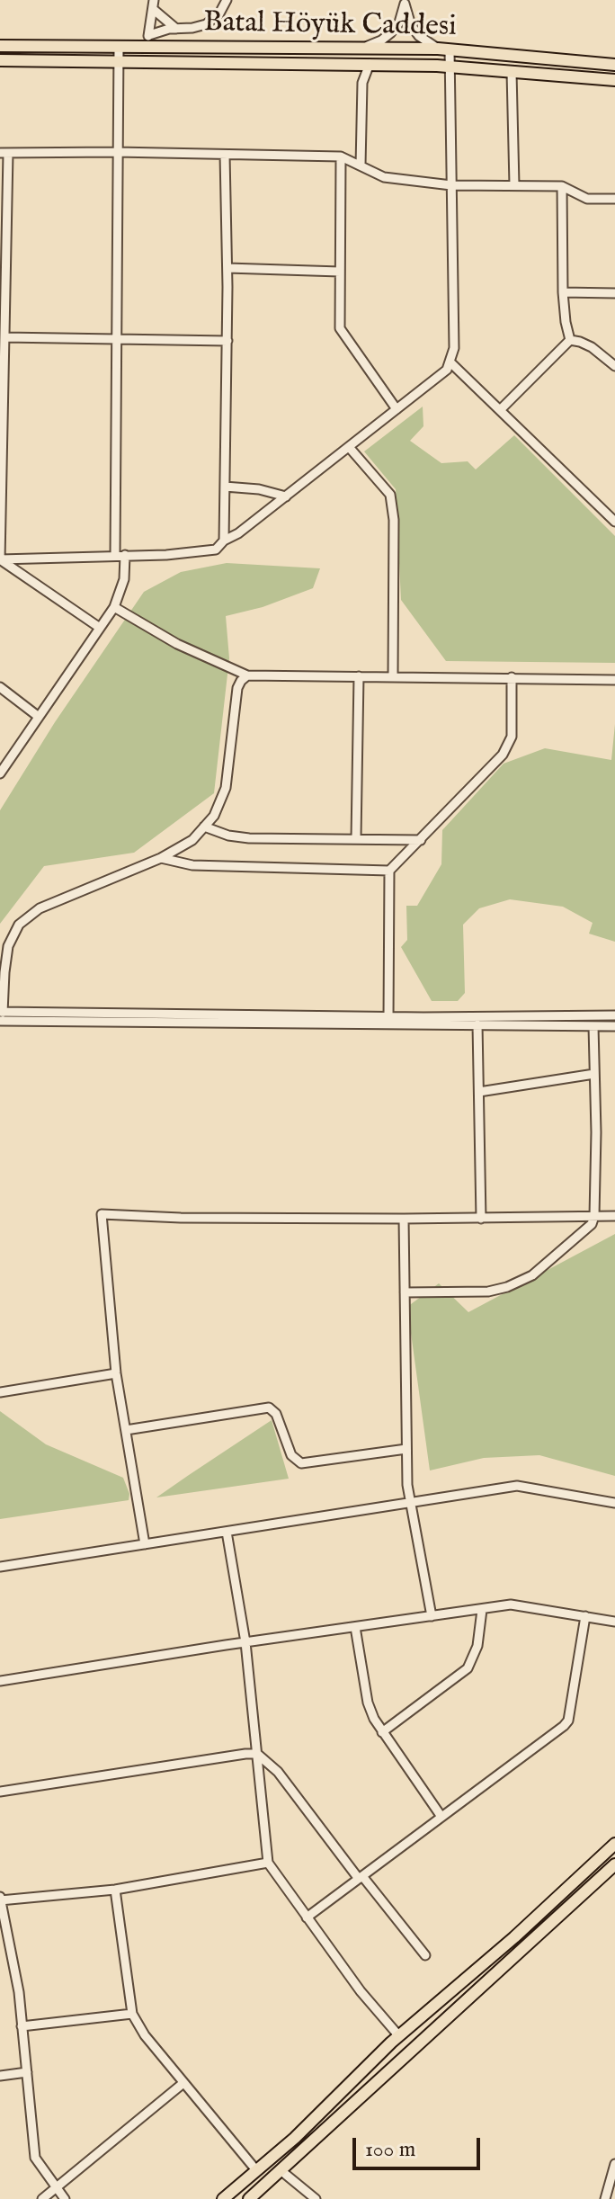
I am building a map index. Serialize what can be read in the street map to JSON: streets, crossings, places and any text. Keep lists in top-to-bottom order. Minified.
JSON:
{"streets":{"main road":["Batal Höyük Caddesi"]},"scale_bar":"100 m"}
